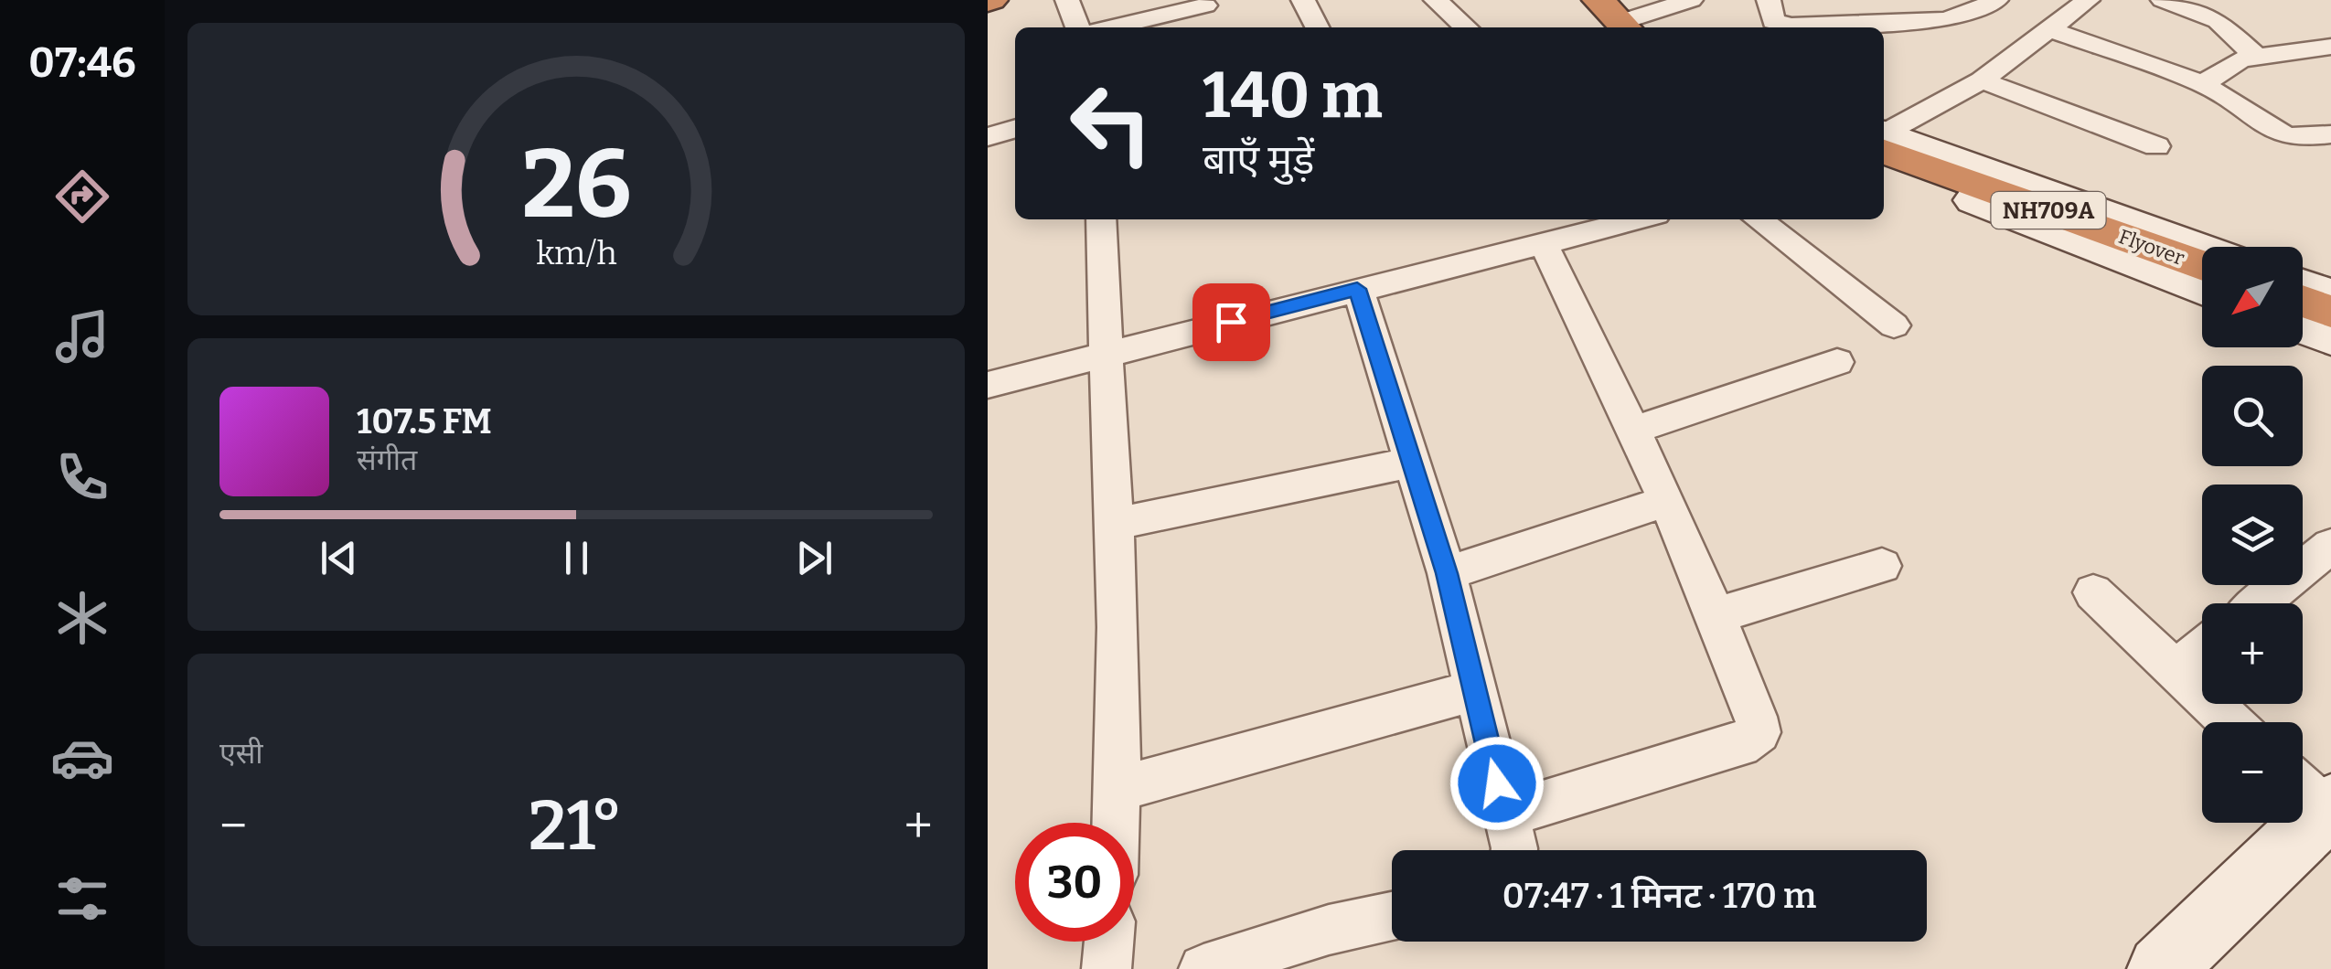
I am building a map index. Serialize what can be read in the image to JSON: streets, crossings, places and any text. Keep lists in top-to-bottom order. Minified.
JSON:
{"streets":{"highway":["NH709A","Flyover"]},"north":"bottom left","page":{"tabs":"07:46","turn":["140 m","बाएँ मुड़ें"],"map_buttons":["+","−"],"song":["107.5 FM","संगीत"],"tile":"एसी","heat":["−","21°","+"],"limit":"30","trip":"07:47 · 1 मिनट · 170 m","gauge":["26","km/h"]}}
